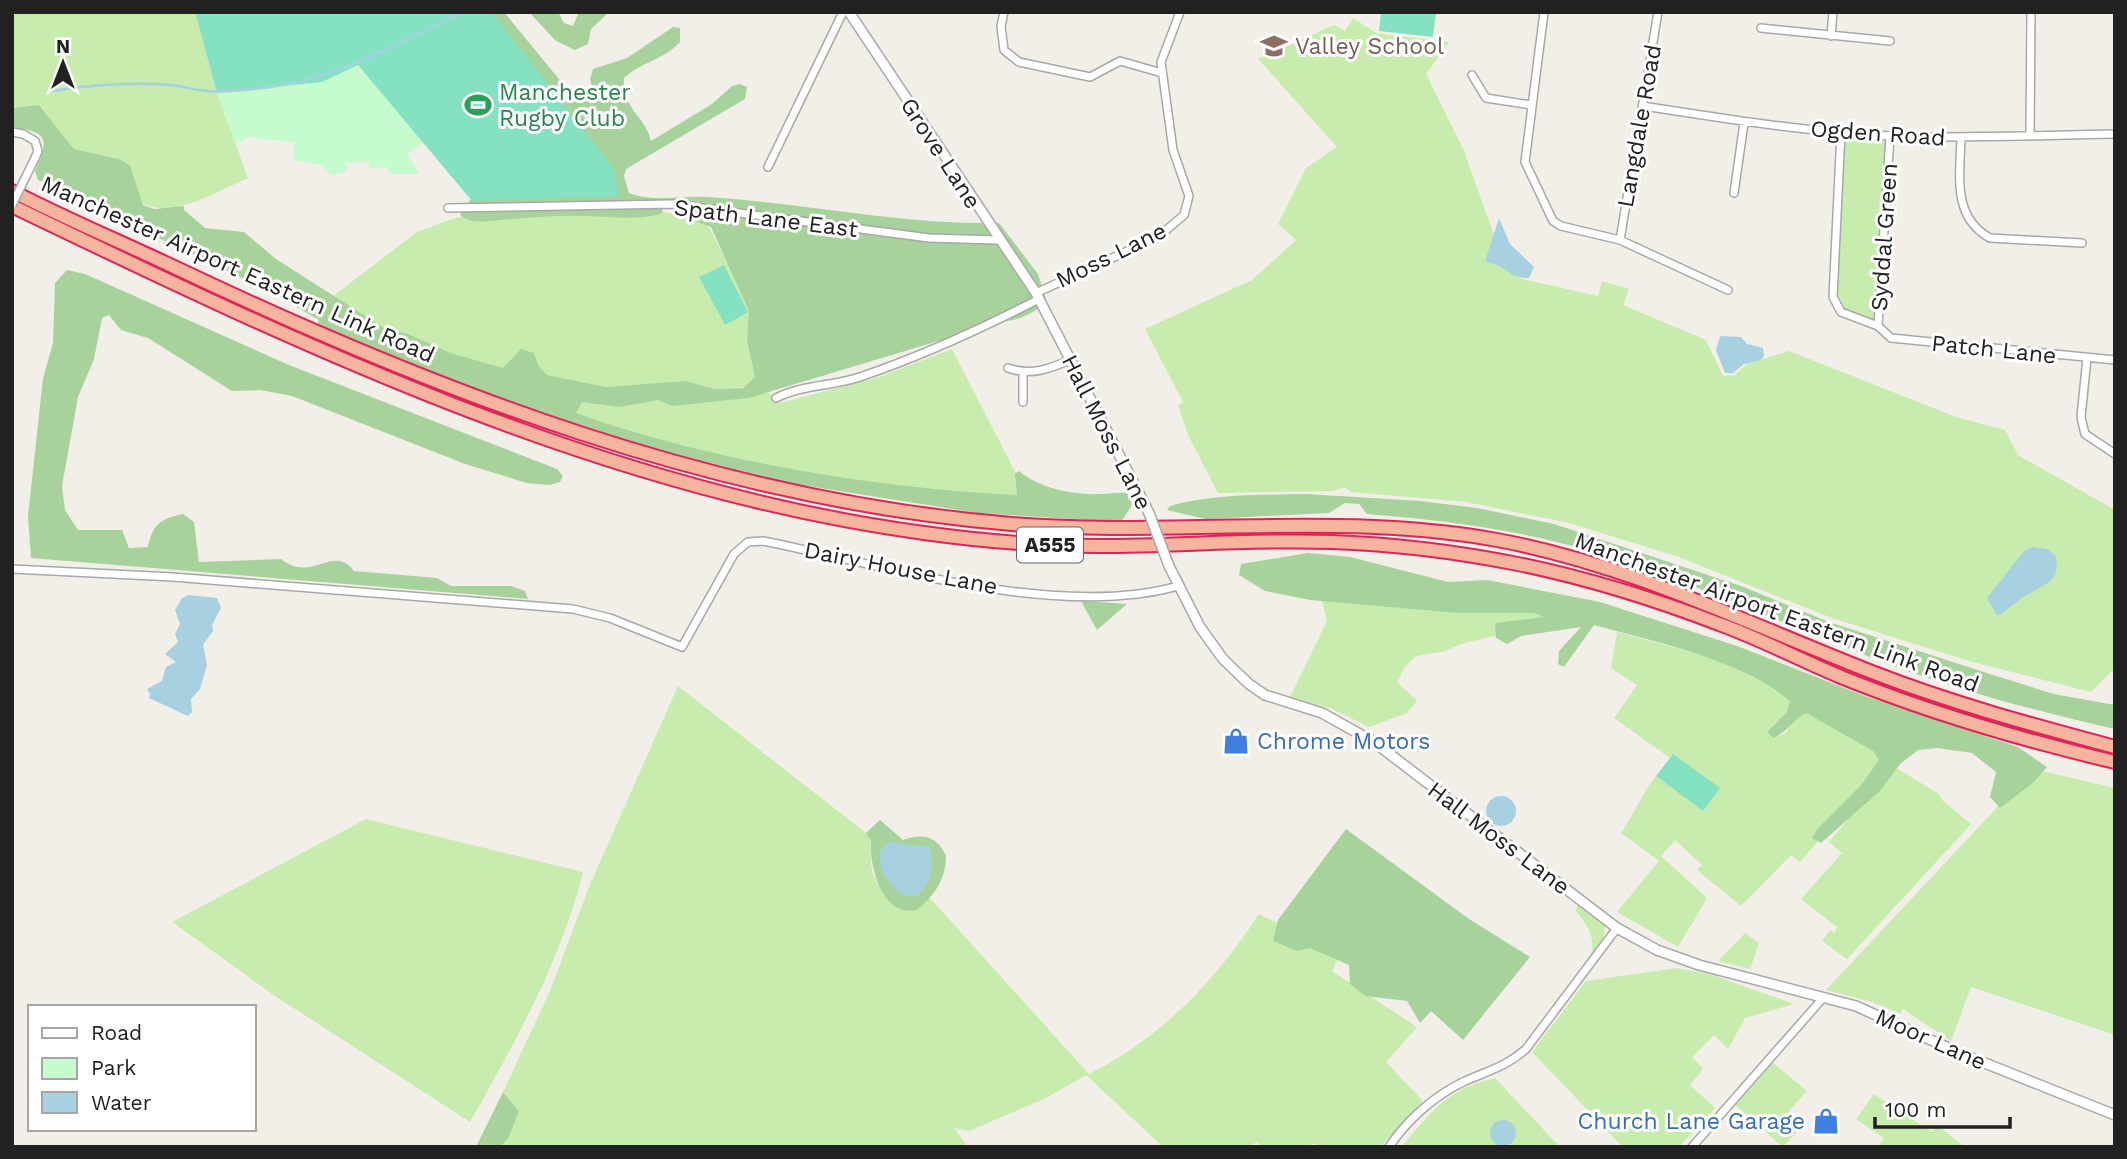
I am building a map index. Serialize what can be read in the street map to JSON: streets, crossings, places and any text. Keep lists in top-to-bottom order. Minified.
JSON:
{"streets":{"highway":["Manchester Airport Eastern Link Road","A555"],"street":["Langdale Road","Ogden Road","Grove Lane","Spath Lane East","Syddal Green","Moss Lane","Patch Lane","Hall Moss Lane","Dairy House Lane","Moor Lane"]},"crossings":[["Langdale Road","Ogden Road"],["Ogden Road","Syddal Green"],["Grove Lane","Spath Lane East"],["Grove Lane","Moss Lane"],["Grove Lane","Hall Moss Lane"],["Syddal Green","Patch Lane"],["Moss Lane","Hall Moss Lane"],["Hall Moss Lane","Dairy House Lane"],["Hall Moss Lane","Moor Lane"]],"places":{"school or university":["Valley School"],"sports":["Manchester Rugby Club"],"shop":["Chrome Motors","Church Lane Garage"]},"legend":["Road","Park","Water"],"scale_bar":"100 m","north":"top"}
